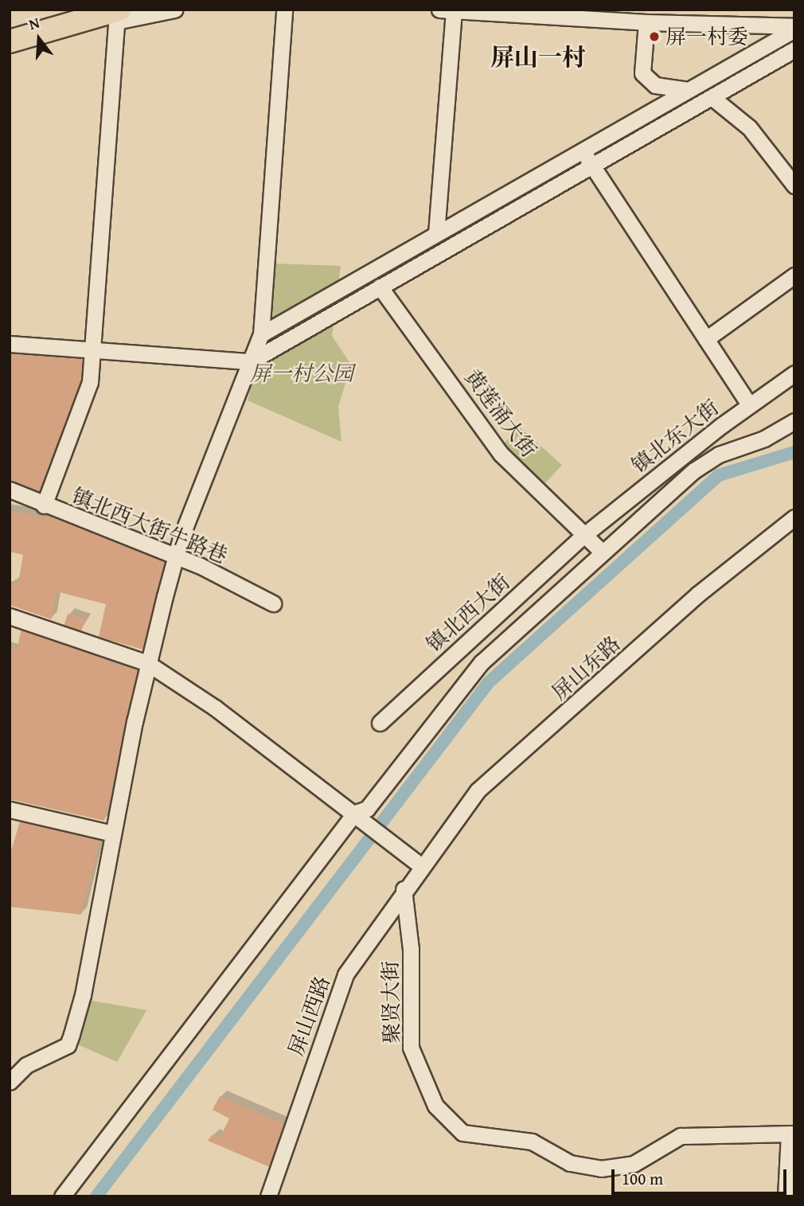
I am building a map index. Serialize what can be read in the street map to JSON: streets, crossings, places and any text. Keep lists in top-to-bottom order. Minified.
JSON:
{"streets":{"street":["黄莲涌大街","镇北东大街","镇北西大街牛路巷","镇北西大街","屏山东路","聚贤大街","屏山西路"]},"crossings":[["黄莲涌大街","镇北东大街"],["黄莲涌大街","镇北西大街"],["镇北东大街","镇北西大街"],["屏山东路","屏山西路"],["聚贤大街","屏山西路"]],"districts":["屏山一村"],"parks":["屏一村公园"],"places":["屏一村委"],"scale_bar":"100 m","north":"top"}
